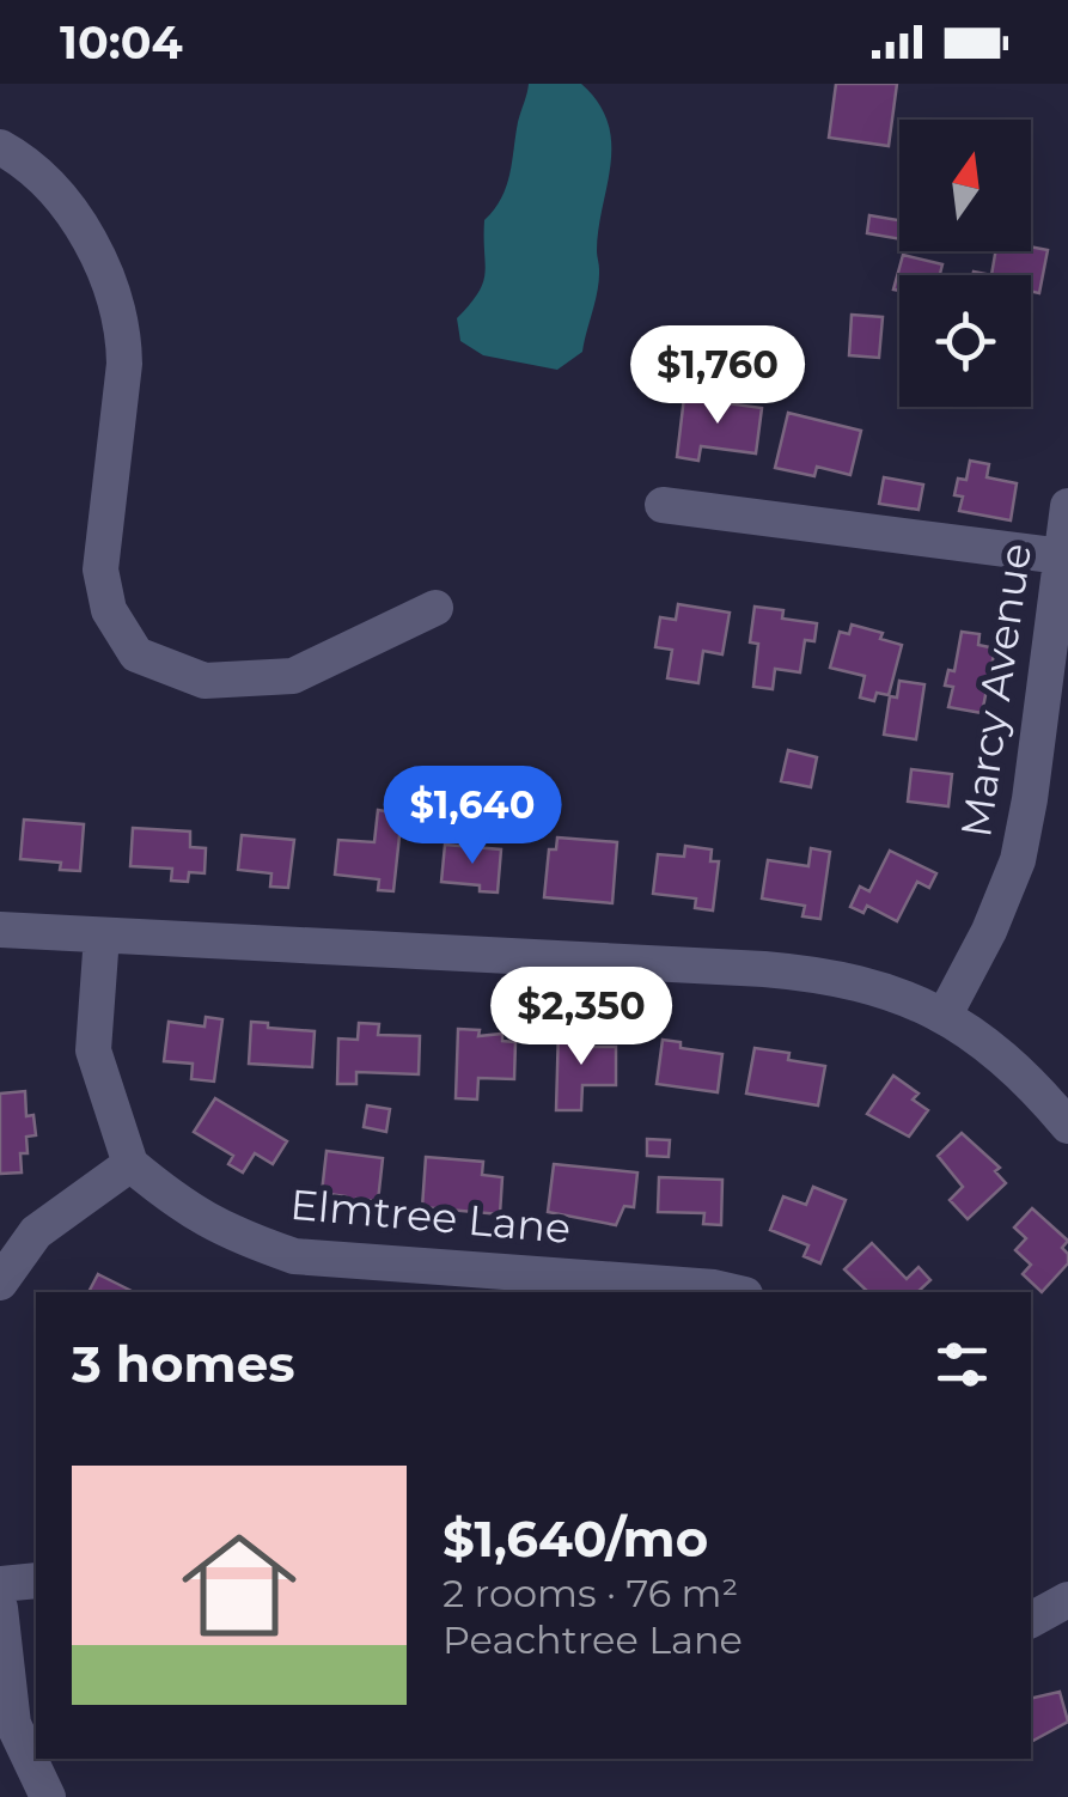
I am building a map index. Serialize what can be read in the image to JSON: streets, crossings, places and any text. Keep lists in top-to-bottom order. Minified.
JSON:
{"streets":{"street":["Marcy Avenue","Elmtree Lane"]},"north":"top","page":{"status":"10:04","price":["$1,760","$1,640","$2,350"],"heading":"3 homes","list":[{"name":"$1,640/mo","note":"2 rooms · 76 m² · Peachtree Lane"}]}}
